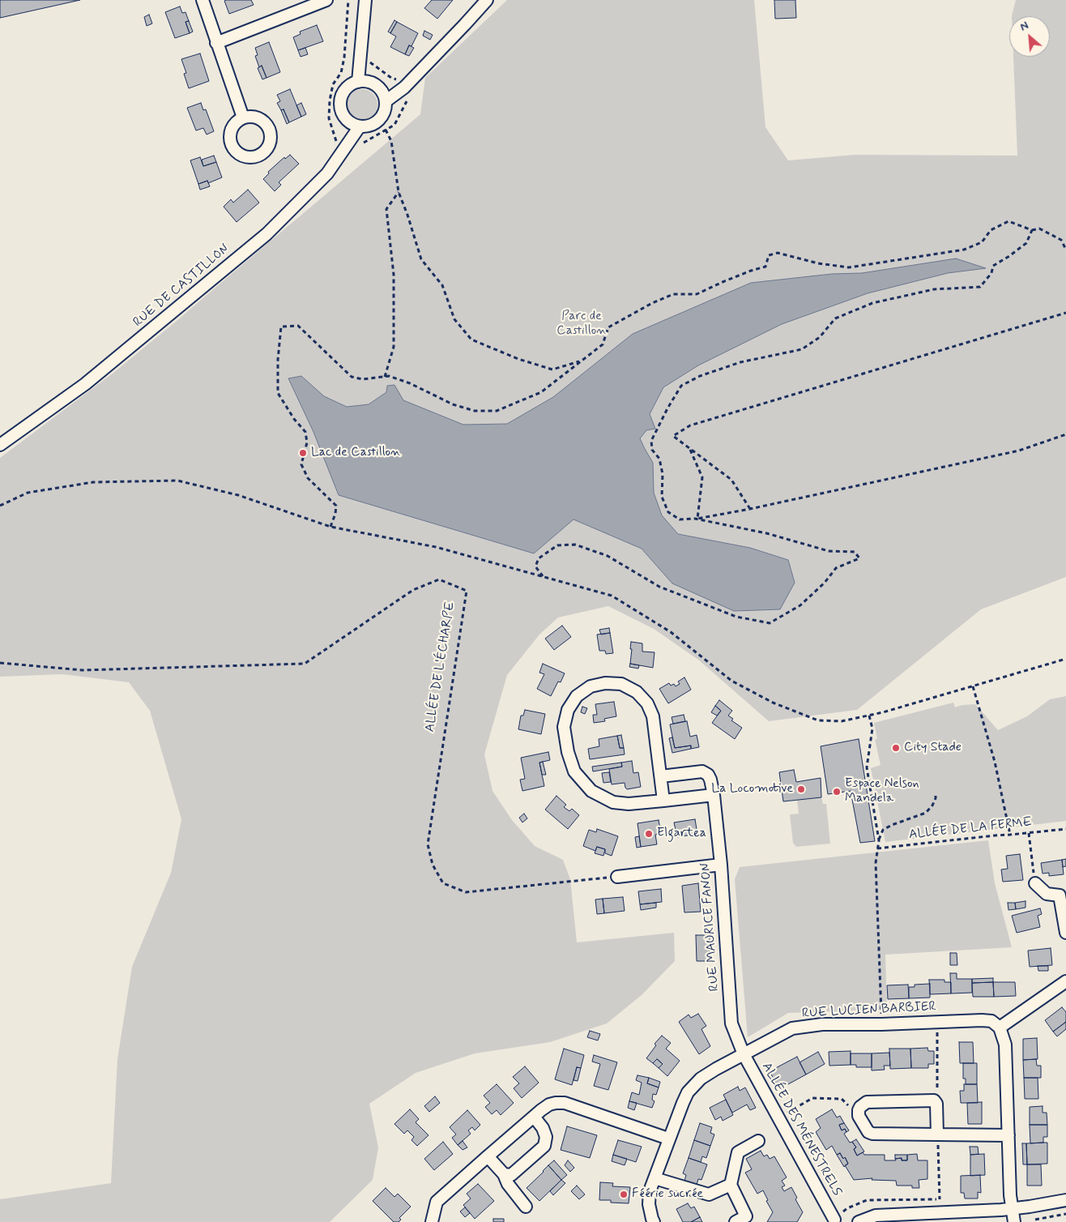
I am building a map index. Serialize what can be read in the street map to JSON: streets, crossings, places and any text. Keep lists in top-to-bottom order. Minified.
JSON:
{"streets":{"street":["RUE DE CASTILLON","RUE MAURICE FANON","RUE LUCIEN BARBIER","ALLÉE DES MÉNESTRELS"],"path":["ALLÉE DE L'ÉCHARPE","ALLÉE DE LA FERME"]},"crossings":[["RUE MAURICE FANON","RUE LUCIEN BARBIER"],["RUE MAURICE FANON","ALLÉE DES MÉNESTRELS"],["RUE LUCIEN BARBIER","ALLÉE DES MÉNESTRELS"]],"parks":["Parc de Castillon"],"places":["Lac de Castillon","City Stade","La Locomotive","Espace Nelson Mandela","Elgartea","Féérie sucrée"],"north":"top left"}
